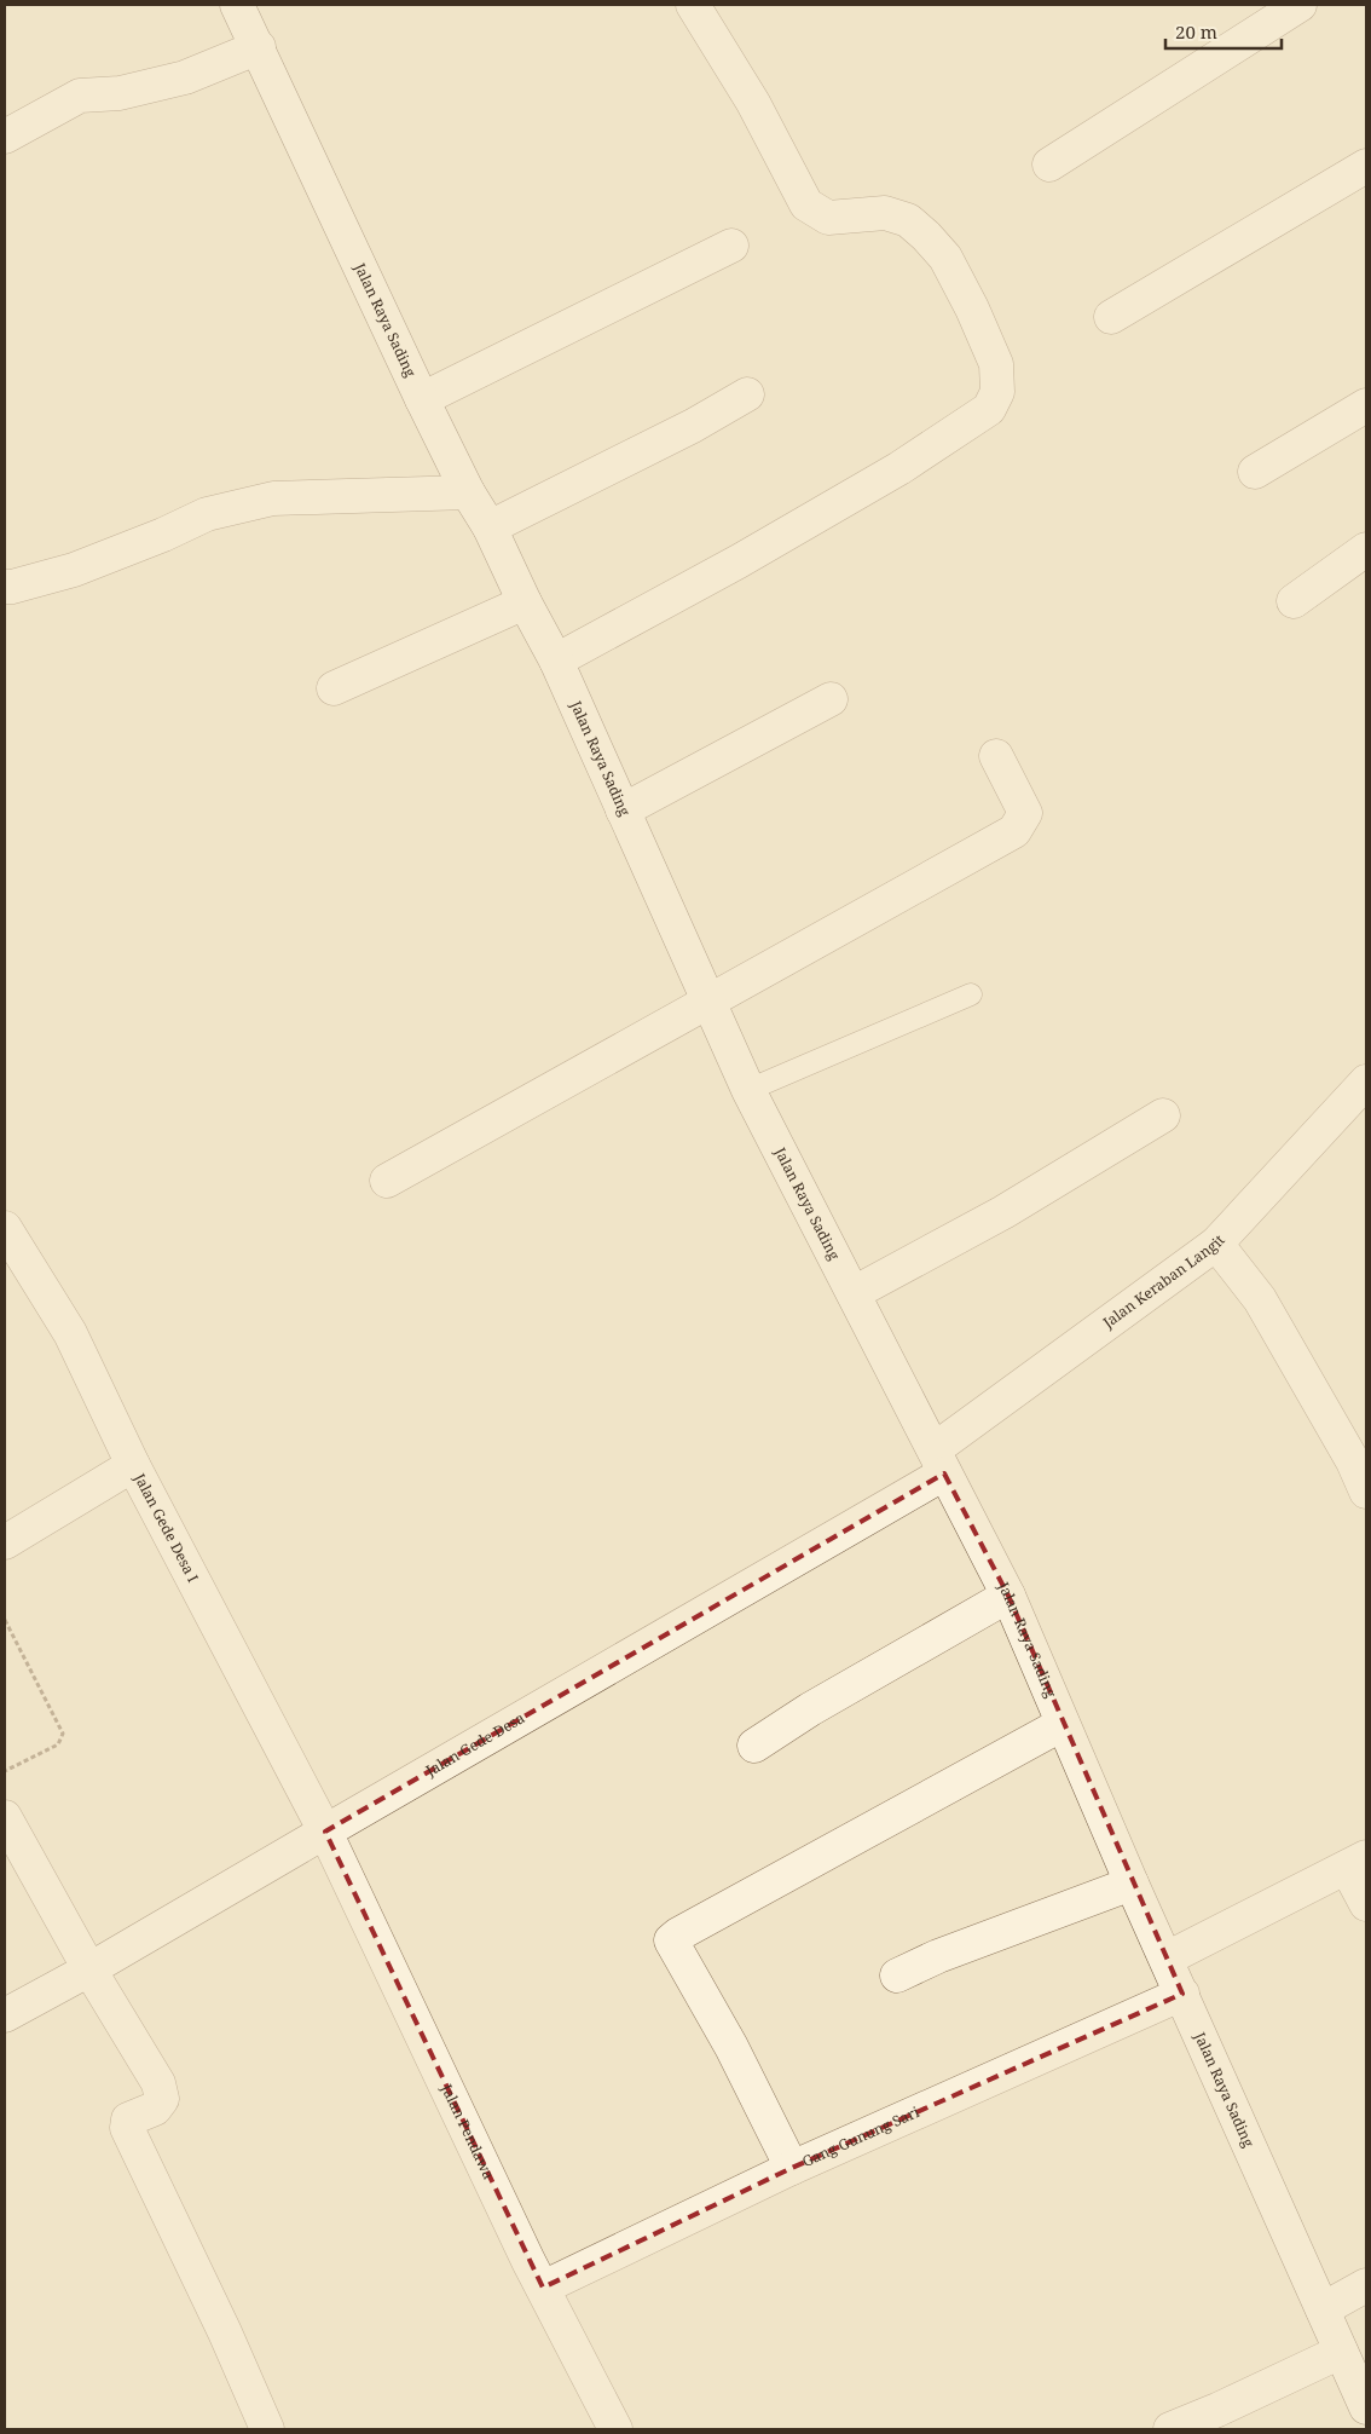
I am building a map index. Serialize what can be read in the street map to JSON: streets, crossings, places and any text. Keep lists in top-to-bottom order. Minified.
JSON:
{"streets":{"street":["Jalan Raya Sading","Jalan Keraban Langit","Jalan Gede Desa I","Jalan Gede Desa","Jalan Pendawa","Gang Gunung Sari"]},"crossings":[["Jalan Raya Sading","Jalan Keraban Langit"],["Jalan Raya Sading","Jalan Gede Desa"],["Jalan Raya Sading","Gang Gunung Sari"],["Jalan Keraban Langit","Jalan Gede Desa"],["Jalan Gede Desa I","Jalan Gede Desa"],["Jalan Gede Desa I","Jalan Pendawa"],["Jalan Gede Desa","Jalan Pendawa"],["Jalan Pendawa","Gang Gunung Sari"]],"scale_bar":"20 m"}
